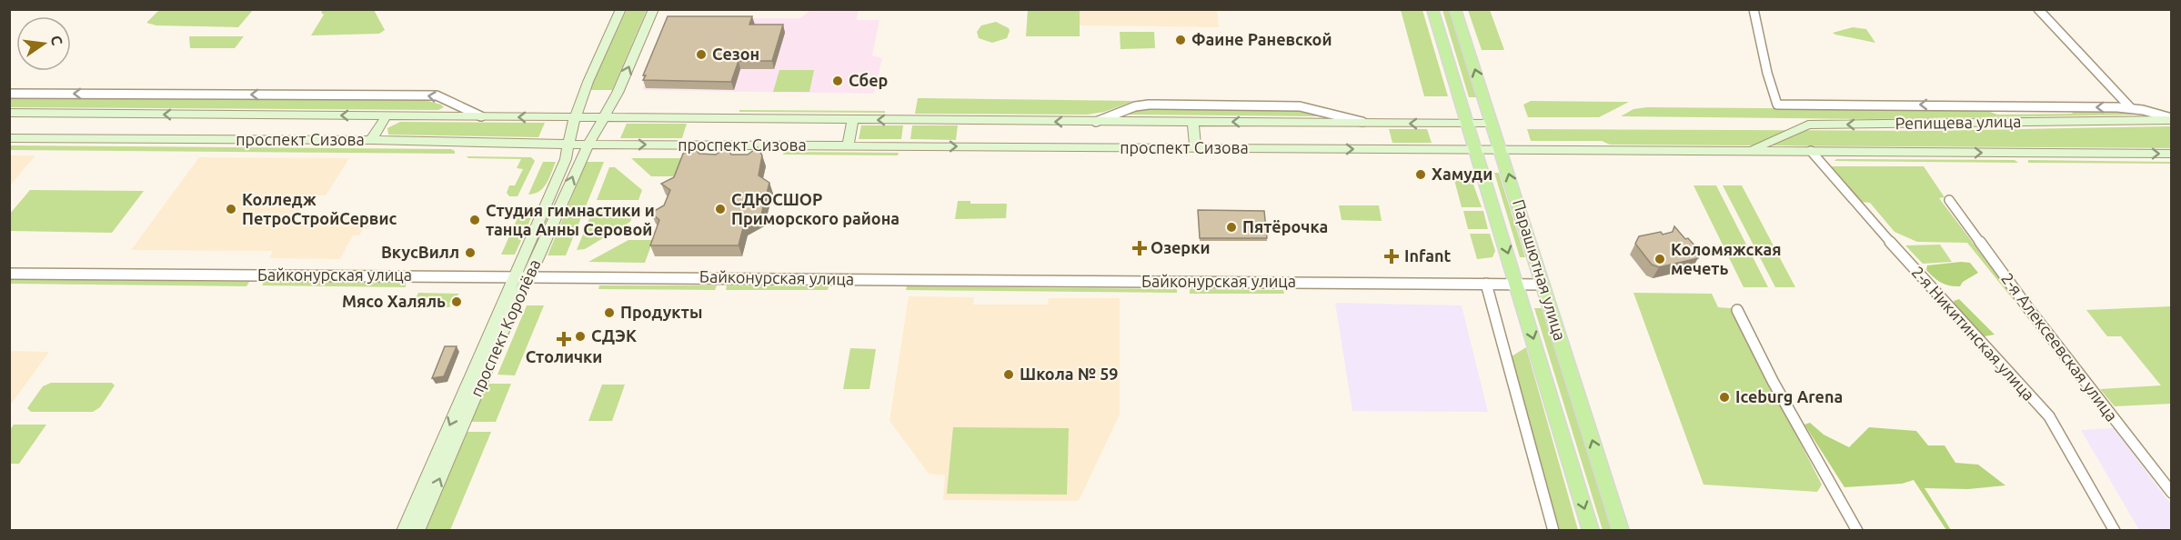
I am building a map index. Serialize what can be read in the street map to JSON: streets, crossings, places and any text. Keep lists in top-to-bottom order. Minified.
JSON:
{"streets":{"main road":["Репищева улица","проспект Сизова","Парашютная улица","проспект Королёва"],"street":["Байконурская улица","2-я Никитинская улица","2-я Алексеевская улица"]},"crossings":[["Репищева улица","проспект Сизова"],["Репищева улица","Парашютная улица"],["Репищева улица","2-я Никитинская улица"],["проспект Сизова","Парашютная улица"],["проспект Сизова","проспект Королёва"],["Парашютная улица","Байконурская улица"],["Байконурская улица","проспект Королёва"]],"places":{"other":["Фаине Раневской","Сезон","Сбер","Хамуди","Колледж ПетроСтройСервис","СДЮСШОР Приморского района","Студия гимнастики и танца Анны Серовой","Пятёрочка","ВкусВилл","Коломяжская мечеть","Мясо Халяль","Продукты","СДЭК","Школа № 59","Iceburg Arena"],"health":["Озерки","Infant","Столички"]},"north":"right"}
